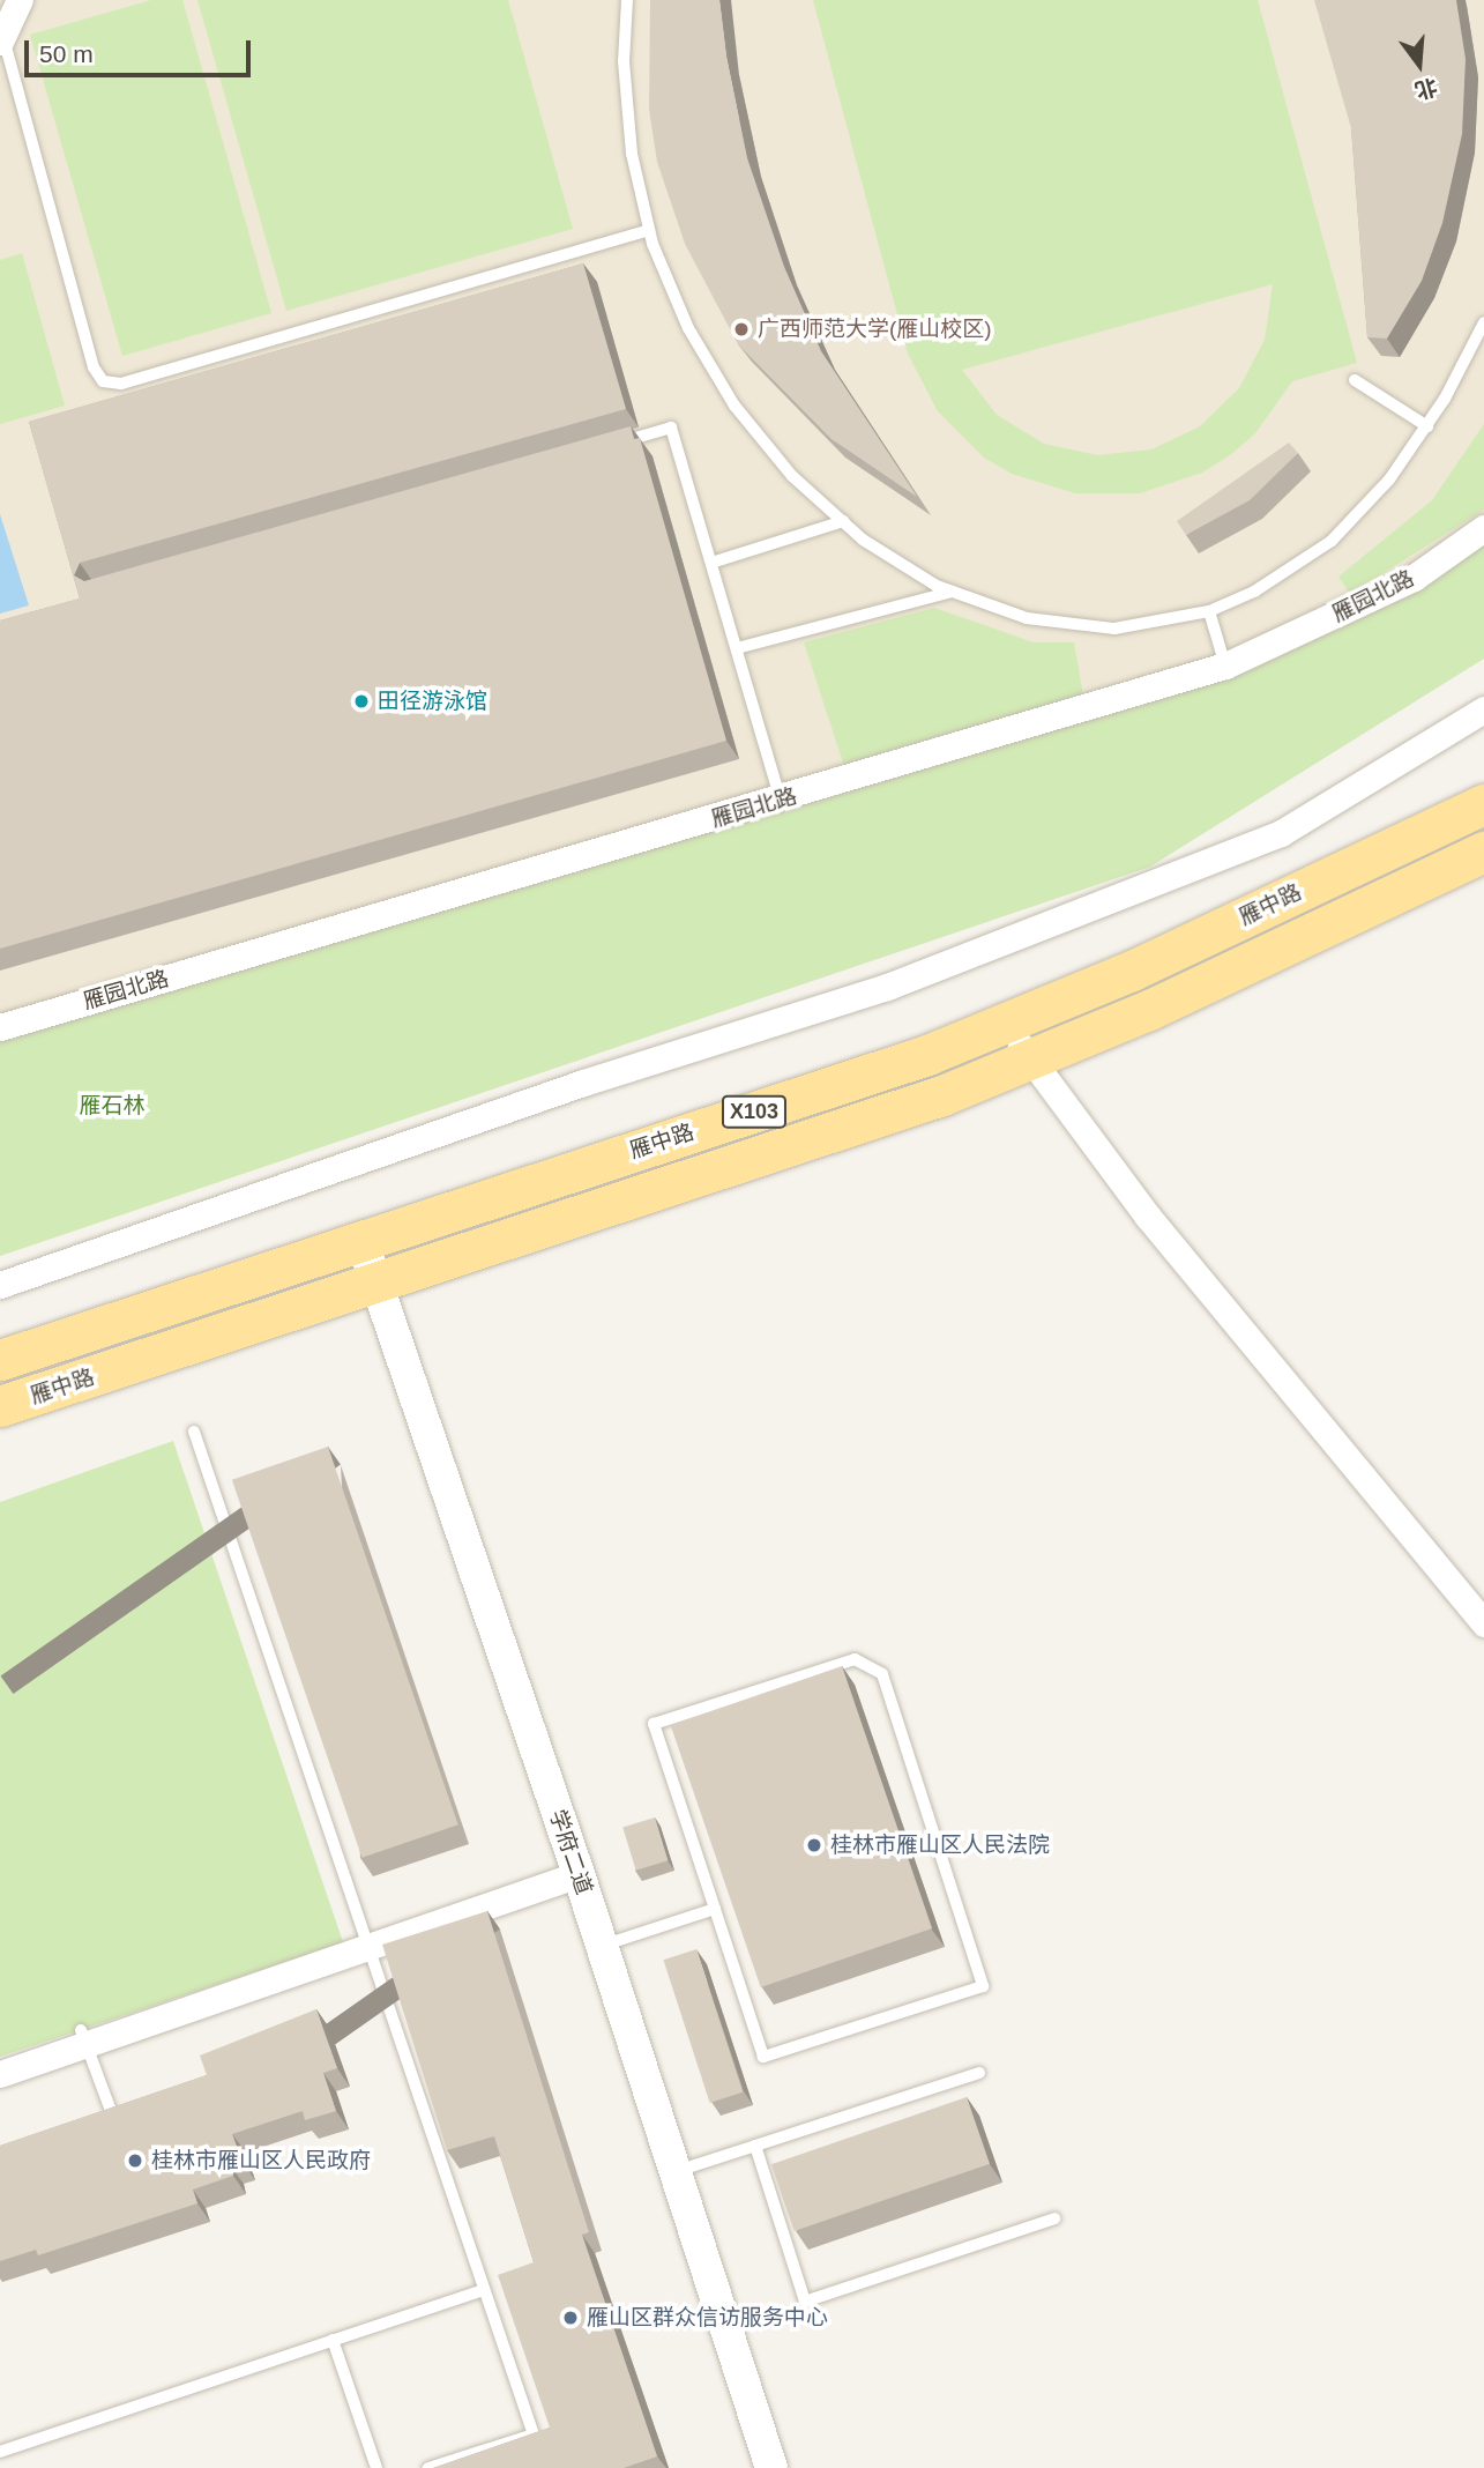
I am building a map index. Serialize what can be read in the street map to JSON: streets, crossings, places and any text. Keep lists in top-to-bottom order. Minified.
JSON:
{"streets":{"main road":["雁中路","X103"],"street":["雁园北路","学府二道"]},"crossings":[["雁中路","学府二道"]],"parks":["雁石林"],"places":["广西师范大学(雁山校区)","田径游泳馆","桂林市雁山区人民法院","桂林市雁山区人民政府","雁山区群众信访服务中心"],"scale_bar":"50 m","north":"bottom"}
